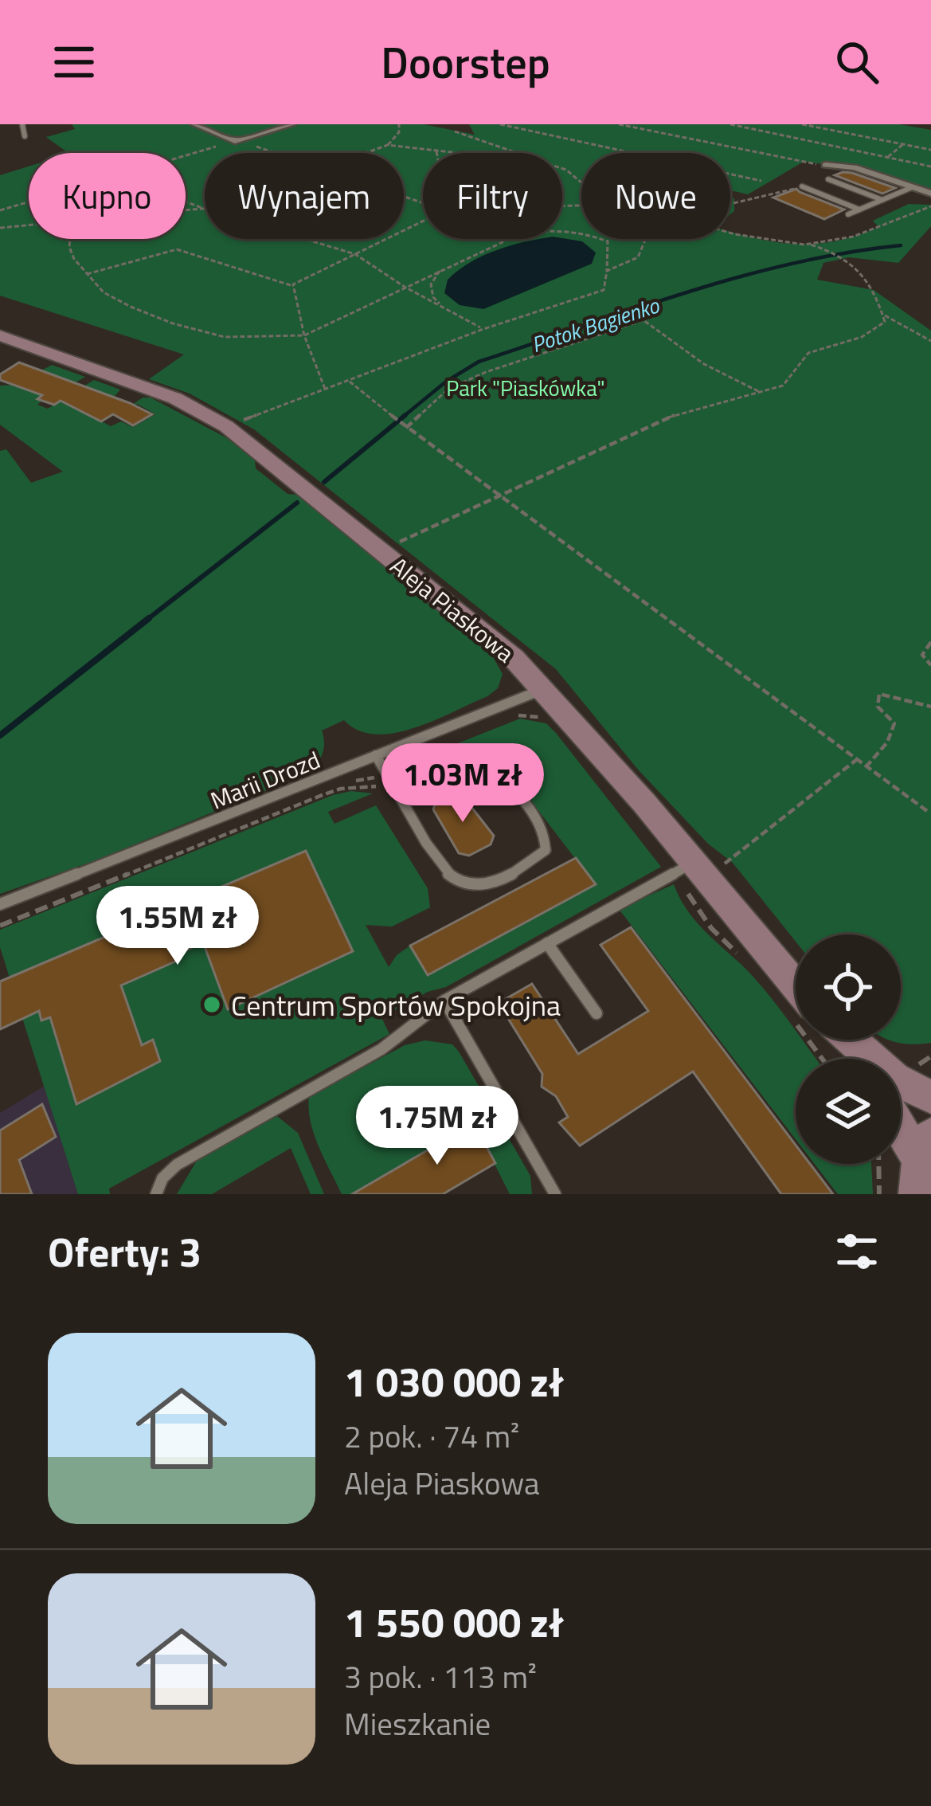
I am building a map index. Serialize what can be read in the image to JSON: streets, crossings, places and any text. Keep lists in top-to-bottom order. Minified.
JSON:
{"streets":{"street":["Aleja Piaskowa"],"lane":["Marii Drozd"]},"crossings":[["Aleja Piaskowa","Marii Drozd"]],"water":["Potok Bagienko"],"parks":["Park \"Piaskówka\""],"places":["Centrum Sportów Spokojna"],"page":{"header":"Doorstep","chip":["Kupno","Wynajem","Filtry","Nowe"],"price":["1.03M zł","1.55M zł","1.75M zł"],"heading":"Oferty: 3","list":[{"name":"1 030 000 zł","note":"2 pok. · 74 m² · Aleja Piaskowa"},{"name":"1 550 000 zł","note":"3 pok. · 113 m² · Mieszkanie"}]}}
